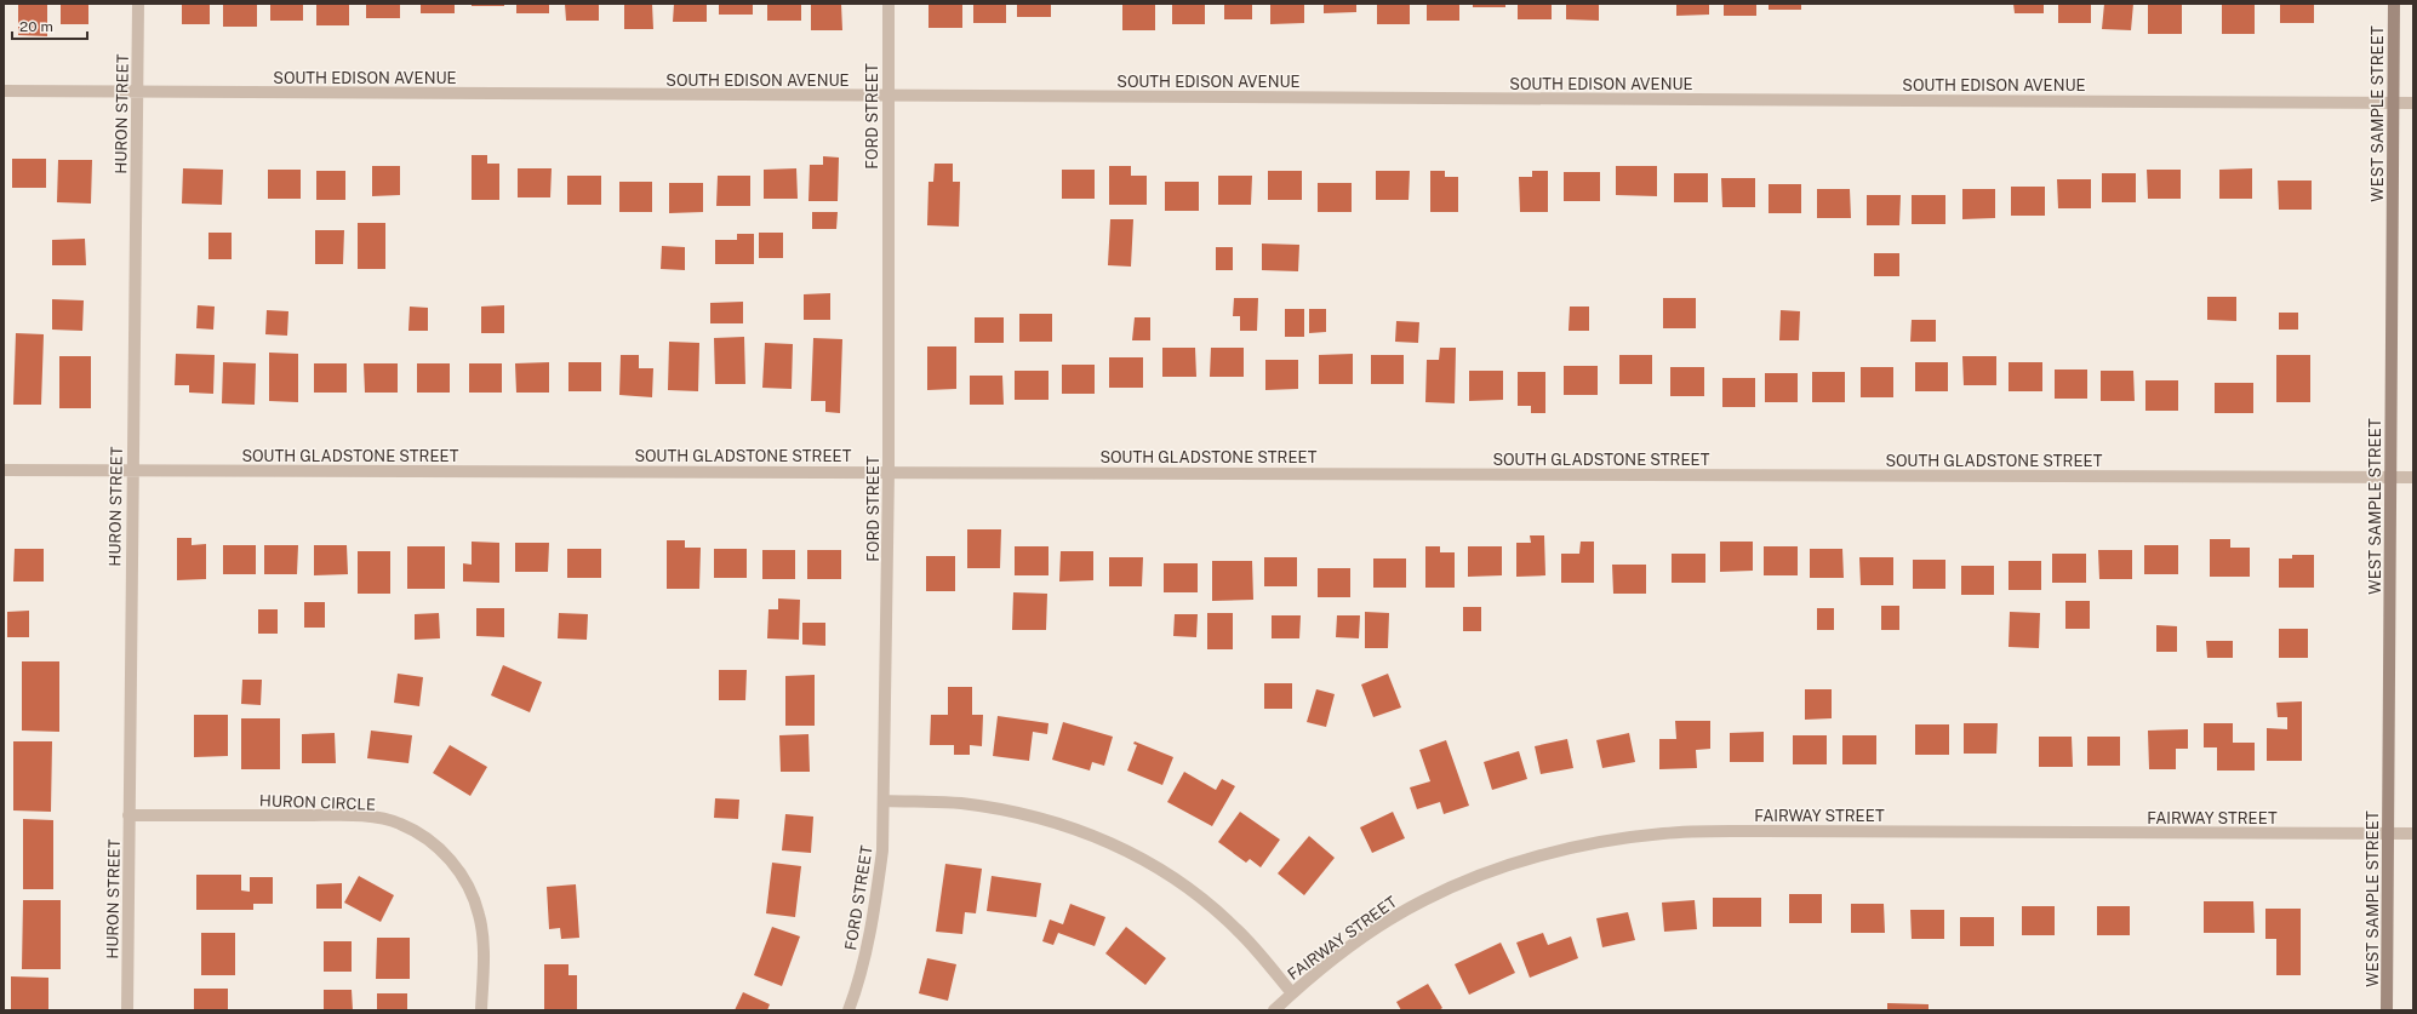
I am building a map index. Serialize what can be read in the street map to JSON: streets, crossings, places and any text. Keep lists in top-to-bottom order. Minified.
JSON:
{"streets":{"main road":["WEST SAMPLE STREET"],"street":["SOUTH EDISON AVENUE","HURON STREET","FORD STREET","SOUTH GLADSTONE STREET","HURON CIRCLE","FAIRWAY STREET"]},"crossings":[["SOUTH EDISON AVENUE","HURON STREET"],["SOUTH EDISON AVENUE","WEST SAMPLE STREET"],["SOUTH EDISON AVENUE","FORD STREET"],["HURON STREET","SOUTH GLADSTONE STREET"],["HURON STREET","HURON CIRCLE"],["WEST SAMPLE STREET","SOUTH GLADSTONE STREET"],["WEST SAMPLE STREET","FAIRWAY STREET"],["FORD STREET","SOUTH GLADSTONE STREET"]],"scale_bar":"20 m"}
